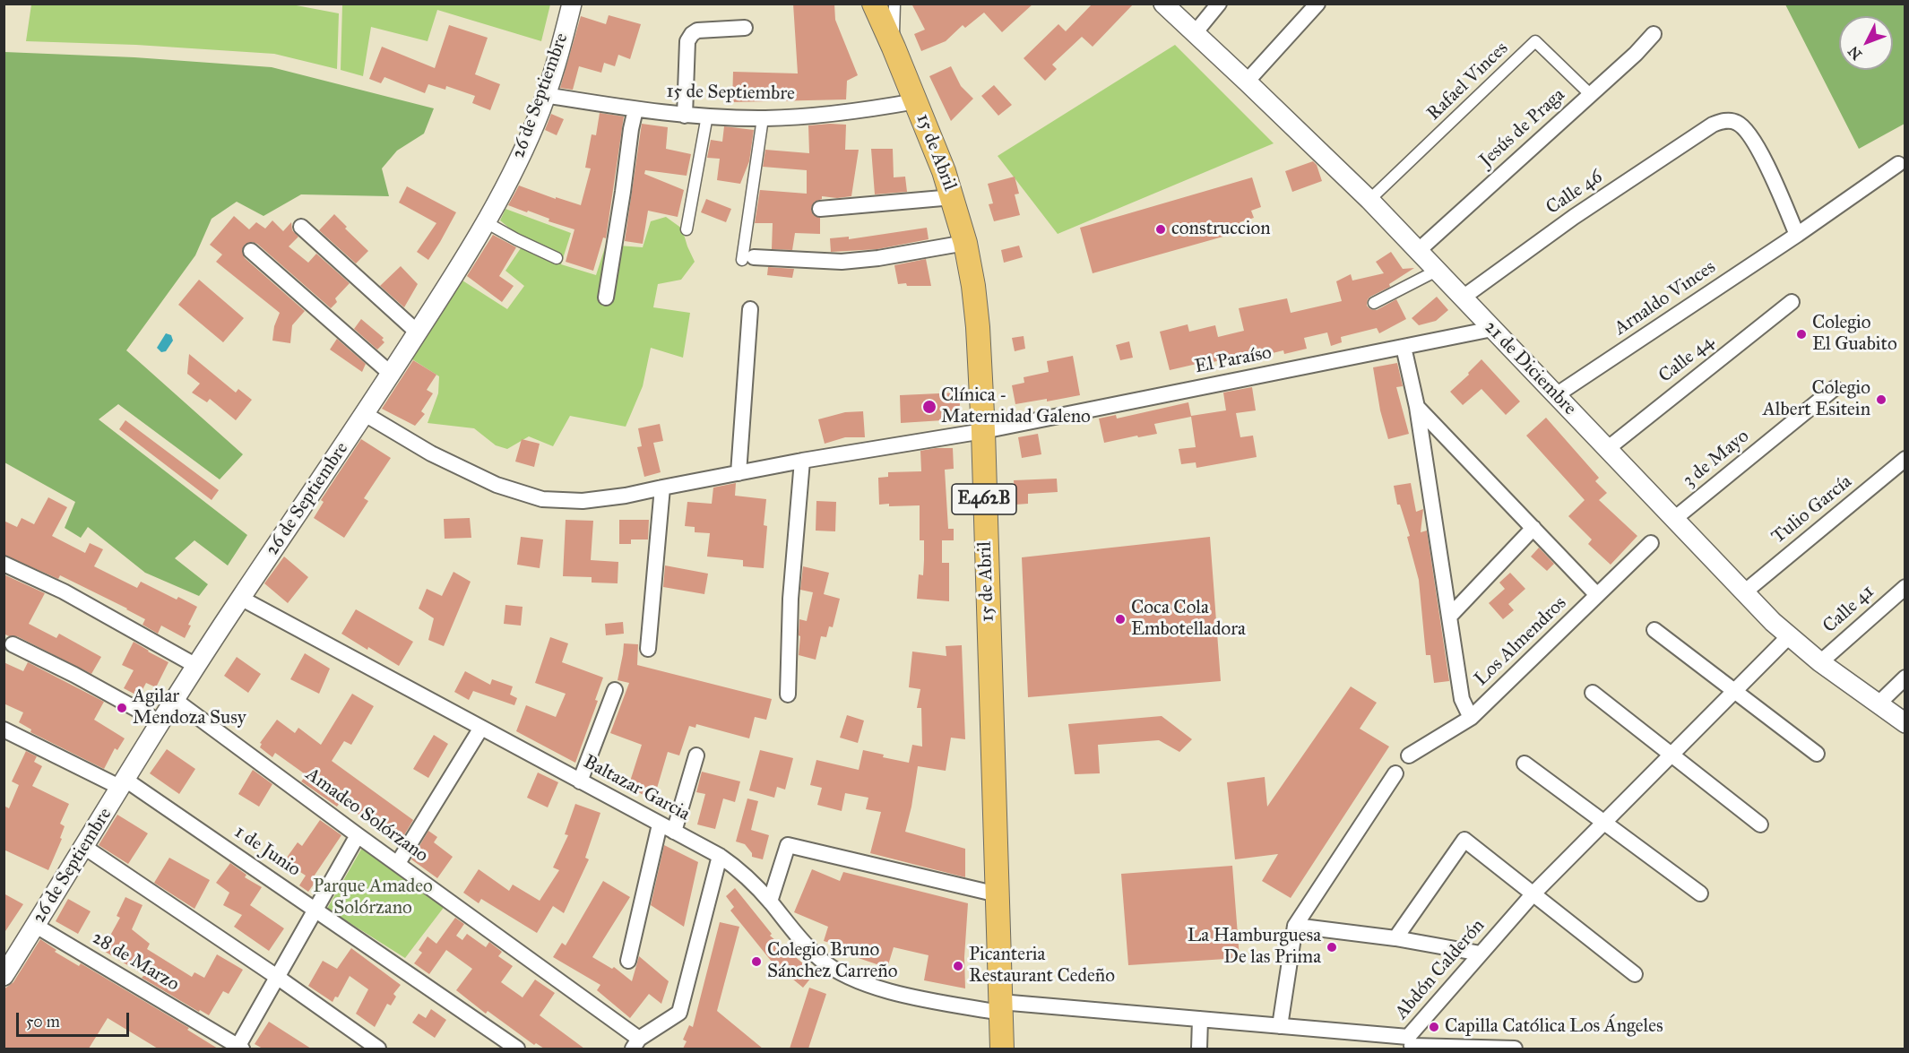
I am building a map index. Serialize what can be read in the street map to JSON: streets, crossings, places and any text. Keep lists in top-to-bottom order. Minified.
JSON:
{"streets":{"main road":["15 de Abril","E462B"],"street":["Rafael Vinces","15 de Septiembre","26 de Septiembre","Jesús de Praga","Calle 46","Arnaldo Vinces","Calle 44","El Paraíso","21 de Diciembre","3 de Mayo","Tulio García","Calle 41","Los Almendros","Baltazar Garcia","Amadeo Solórzano","1 de Junio","28 de Marzo","Abdón Calderón"]},"crossings":[["Rafael Vinces","Jesús de Praga"],["Rafael Vinces","21 de Diciembre"],["15 de Septiembre","26 de Septiembre"],["15 de Septiembre","15 de Abril"],["26 de Septiembre","El Paraíso"],["26 de Septiembre","Baltazar Garcia"],["26 de Septiembre","Amadeo Solórzano"],["26 de Septiembre","1 de Junio"],["26 de Septiembre","28 de Marzo"],["Jesús de Praga","21 de Diciembre"],["15 de Abril","El Paraíso"],["15 de Abril","Baltazar Garcia"],["15 de Abril","Abdón Calderón"],["Calle 46","Arnaldo Vinces"],["Calle 46","21 de Diciembre"],["Arnaldo Vinces","21 de Diciembre"],["Calle 44","21 de Diciembre"],["El Paraíso","21 de Diciembre"],["21 de Diciembre","3 de Mayo"],["21 de Diciembre","Tulio García"],["21 de Diciembre","Calle 41"],["21 de Diciembre","Abdón Calderón"],["Baltazar Garcia","Abdón Calderón"]],"parks":["Parque Amadeo Solórzano"],"places":["construccion","Colegio El Guabito","Colegio Albert Esitein","Clínica - Maternidad Galeno","Coca Cola Embotelladora","Agilar Mendoza Susy","La Hamburguesa De las Prima","Colegio Bruno Sánchez Carreño","Picanteria Restaurant Cedeño","Capilla Católica Los Ángeles"],"scale_bar":"50 m","north":"bottom left"}
